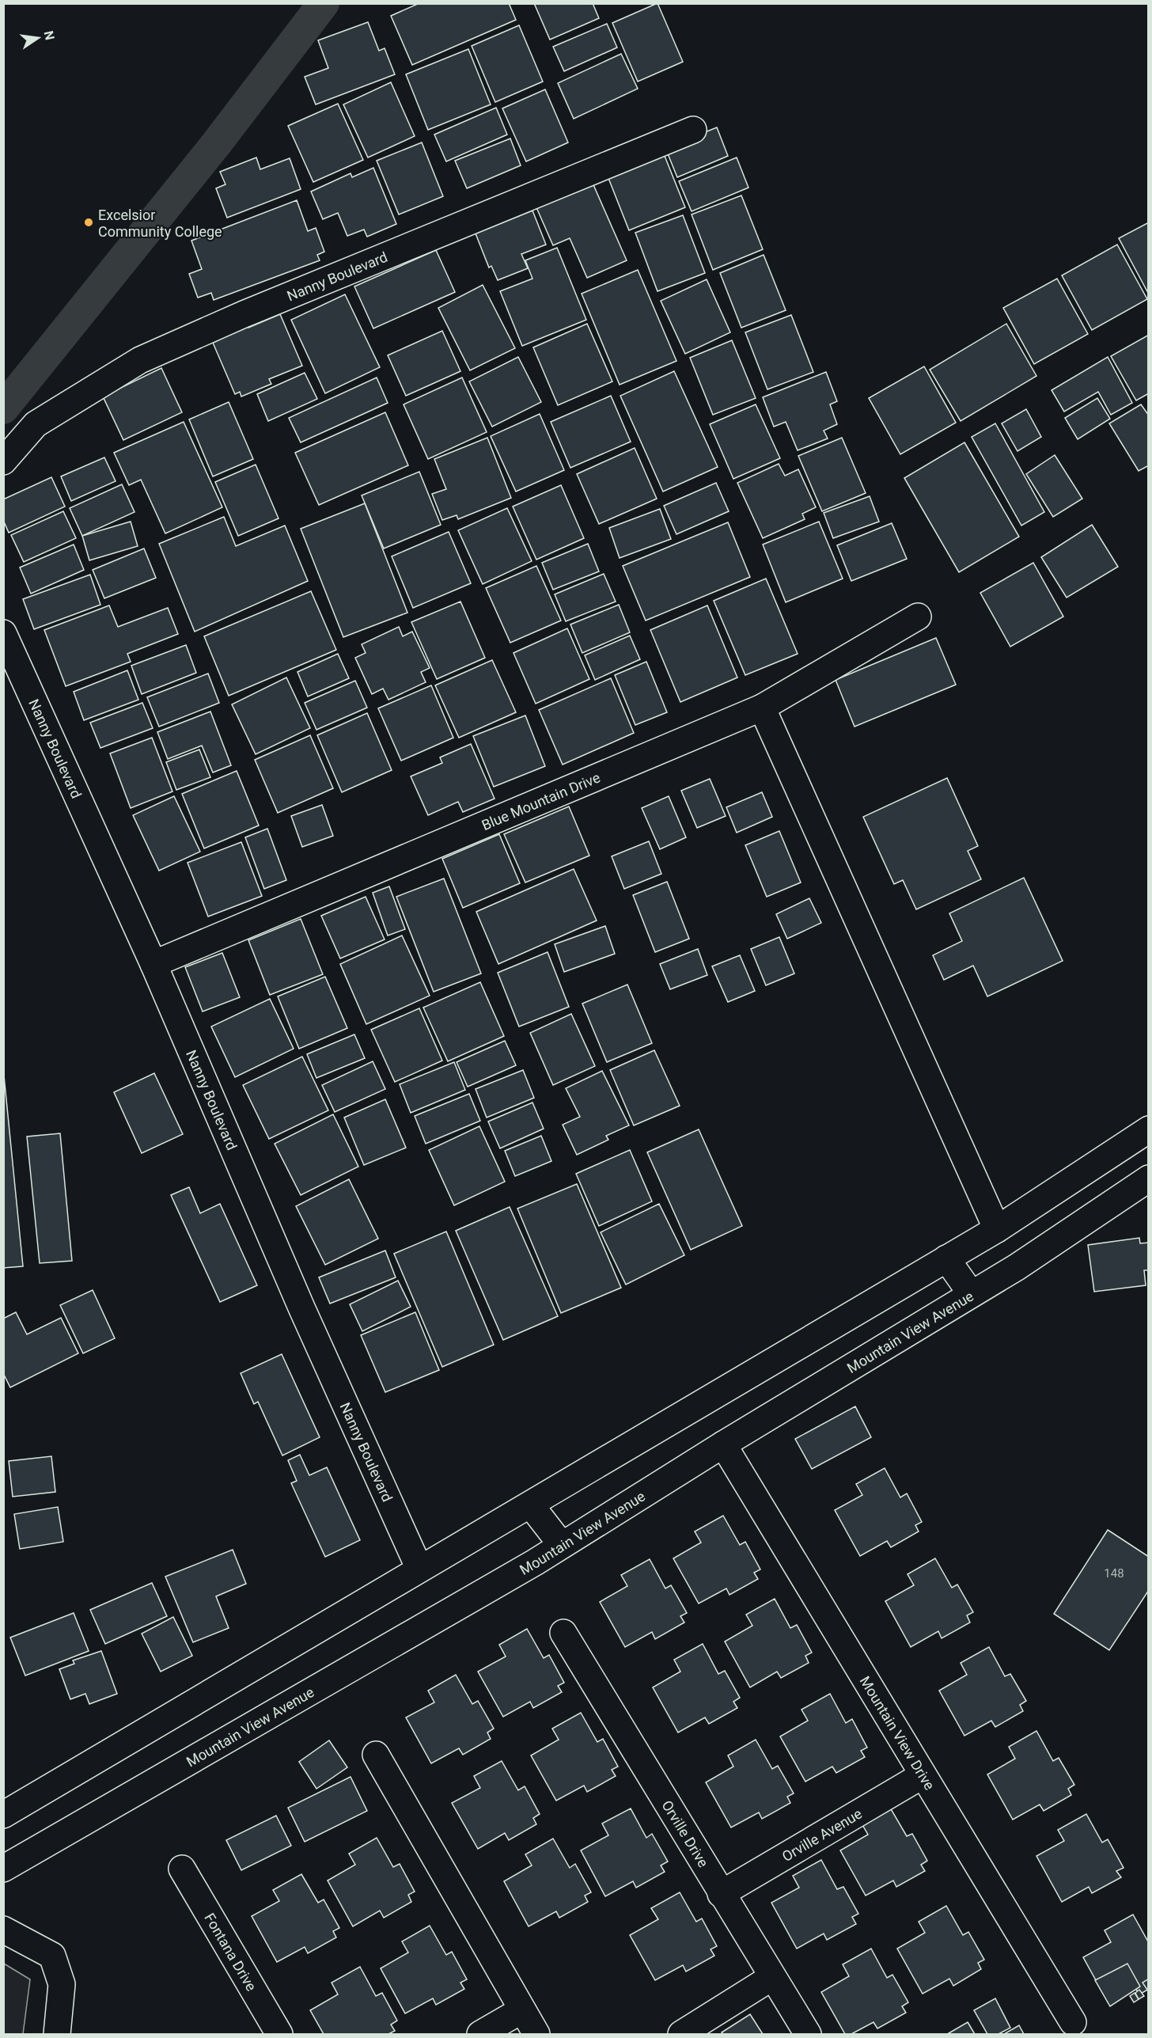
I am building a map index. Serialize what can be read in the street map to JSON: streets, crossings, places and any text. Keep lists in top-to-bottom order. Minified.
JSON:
{"streets":{"street":["Nanny Boulevard","Blue Mountain Drive","Mountain View Avenue","Mountain View Drive","Orville Drive","Orville Avenue","Fontana Drive"]},"crossings":[["Nanny Boulevard","Blue Mountain Drive"],["Mountain View Avenue","Mountain View Drive"],["Mountain View Drive","Orville Avenue"],["Orville Drive","Orville Avenue"]],"places":["Excelsior Community College"],"house_numbers":["148"],"north":"right"}
